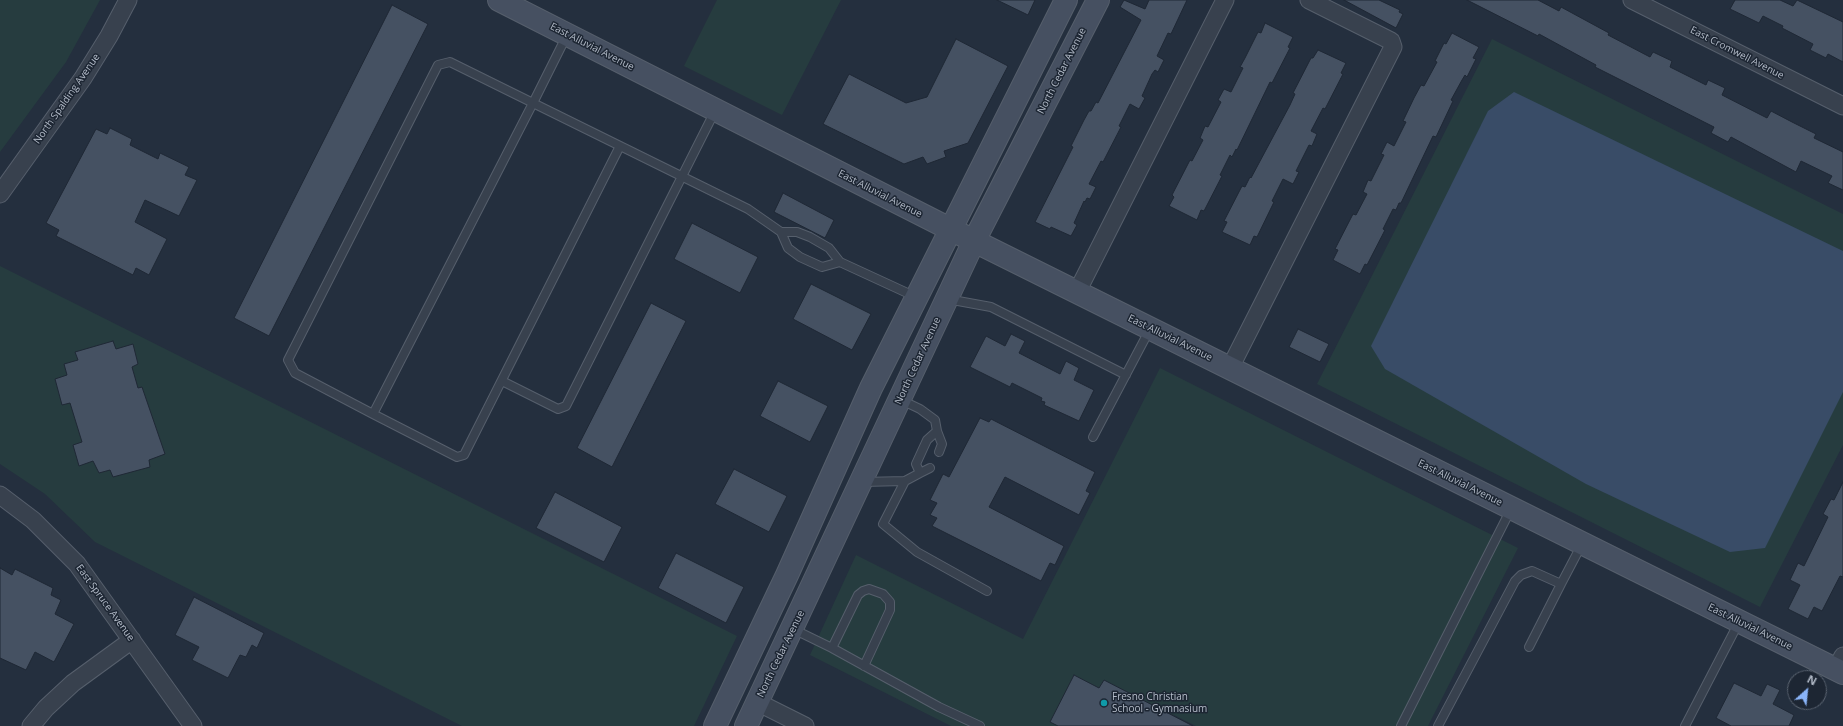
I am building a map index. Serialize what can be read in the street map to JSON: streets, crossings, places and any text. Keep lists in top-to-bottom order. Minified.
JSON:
{"streets":{"main road":["East Alluvial Avenue","North Cedar Avenue"],"street":["East Cromwell Avenue","North Spalding Avenue","East Spruce Avenue"]},"crossings":[["East Alluvial Avenue","North Cedar Avenue"]],"places":["Fresno Christian School - Gymnasium"],"north":"top right"}
